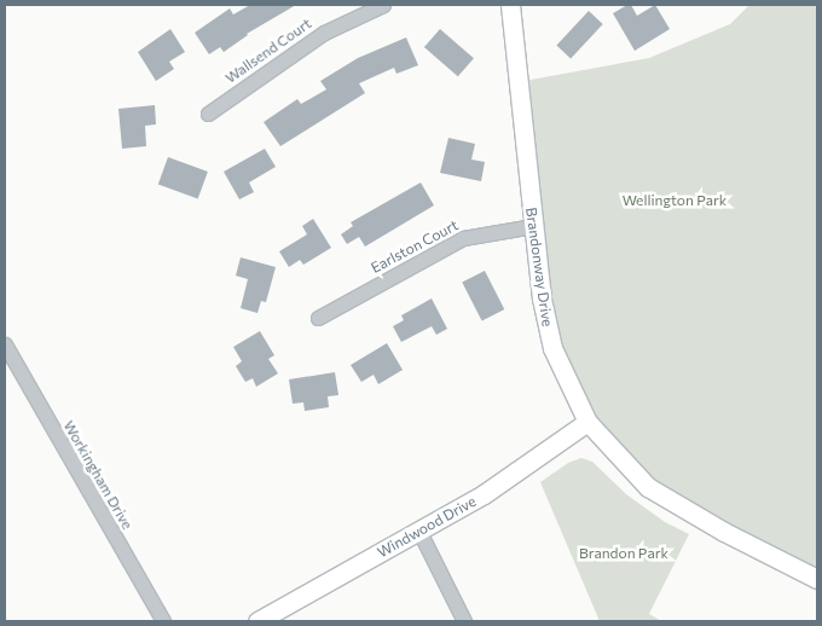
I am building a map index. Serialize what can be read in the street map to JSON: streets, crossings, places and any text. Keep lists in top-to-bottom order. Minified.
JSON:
{"streets":{"street":["Wallsend Court","Earlston Court","Brandonway Drive","Workingham Drive","Windwood Drive"]},"crossings":[["Earlston Court","Brandonway Drive"],["Brandonway Drive","Windwood Drive"]],"parks":["Wellington Park","Brandon Park"]}
